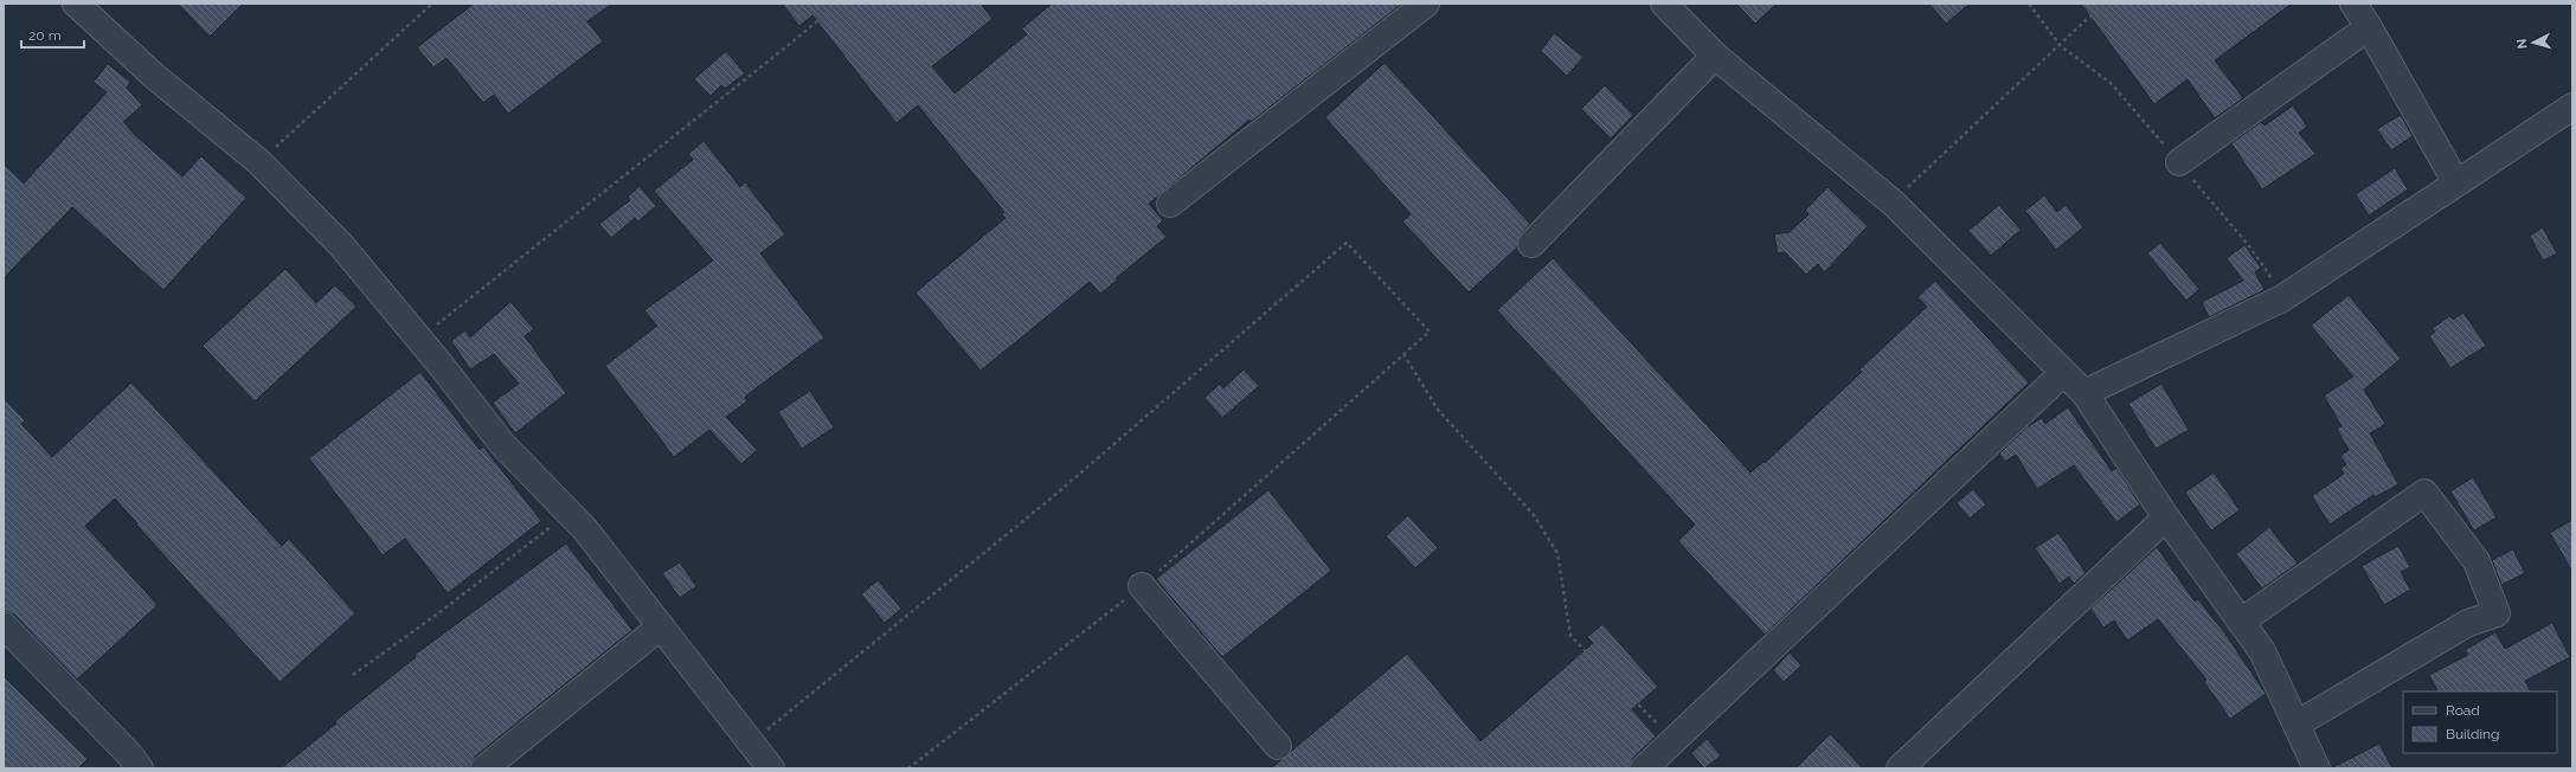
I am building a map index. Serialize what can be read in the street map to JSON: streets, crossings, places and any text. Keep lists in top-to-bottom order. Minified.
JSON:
{"legend":["Road","Building"],"scale_bar":"20 m","north":"left"}
